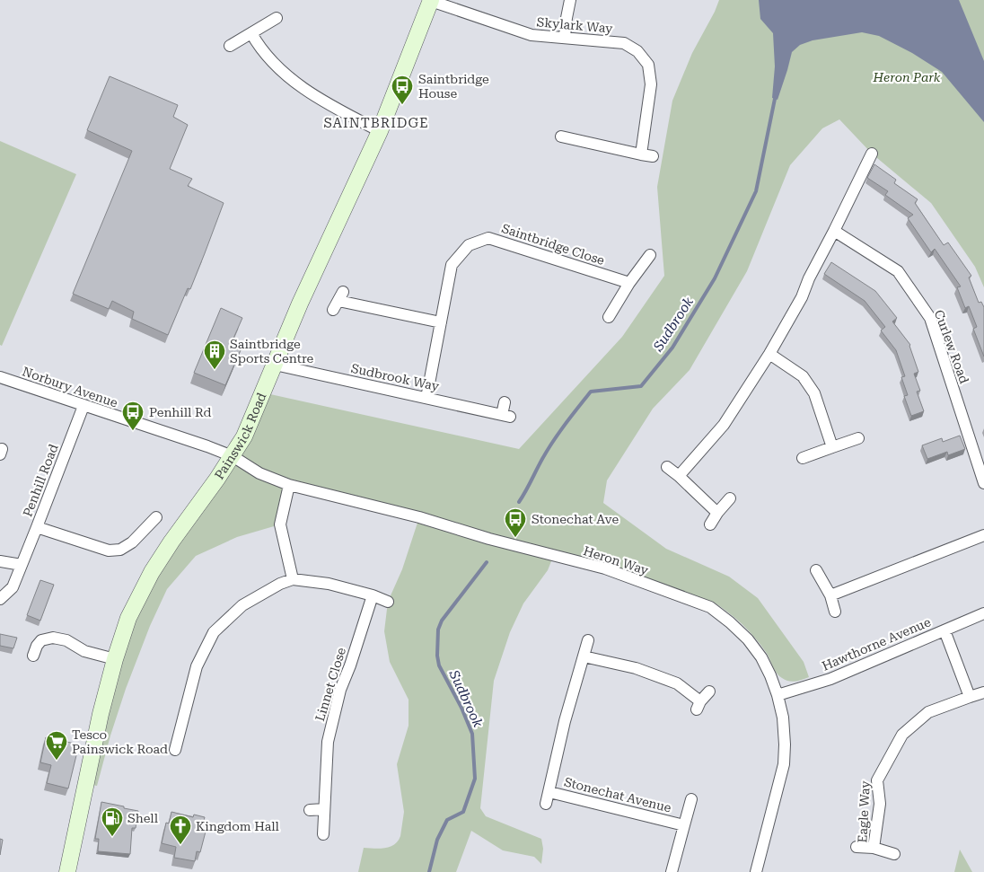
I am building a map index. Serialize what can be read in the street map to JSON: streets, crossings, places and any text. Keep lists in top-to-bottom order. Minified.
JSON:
{"streets":{"main road":["Painswick Road"],"street":["Skylark Way","Saintbridge Close","Curlew Road","Sudbrook Way","Norbury Avenue","Penhill Road","Heron Way","Hawthorne Avenue","Linnet Close","Stonechat Avenue","Eagle Way"]},"crossings":[["Skylark Way","Painswick Road"],["Saintbridge Close","Sudbrook Way"],["Sudbrook Way","Painswick Road"],["Norbury Avenue","Painswick Road"],["Norbury Avenue","Penhill Road"],["Norbury Avenue","Heron Way"],["Painswick Road","Heron Way"],["Heron Way","Hawthorne Avenue"]],"districts":["SAINTBRIDGE"],"water":["Sudbrook"],"parks":["Heron Park"],"places":{"bus stop":["Saintbridge House","Penhill Rd","Stonechat Ave"],"building":["Saintbridge Sports Centre"],"supermarket":["Tesco Painswick Road"],"fuel station":["Shell"],"church":["Kingdom Hall"]}}
